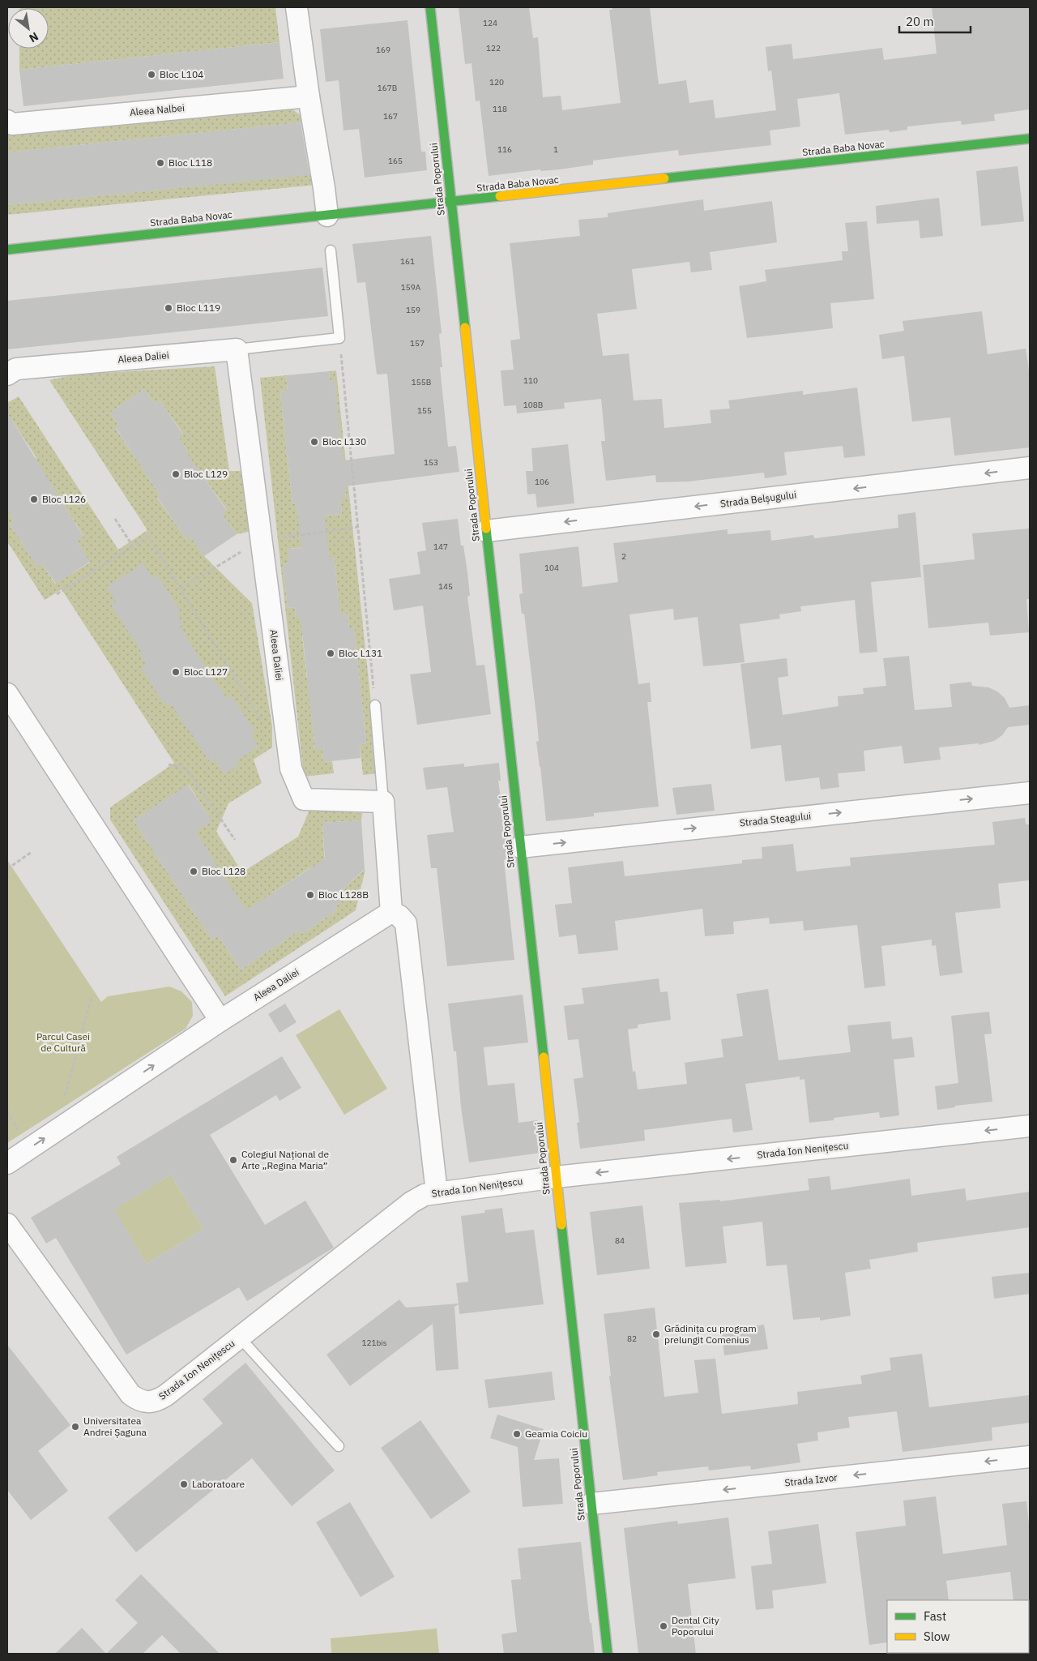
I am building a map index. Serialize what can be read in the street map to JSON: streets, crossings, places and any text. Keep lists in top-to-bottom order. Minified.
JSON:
{"streets":{"street":["Aleea Nalbei","Strada Baba Novac","Strada Poporului","Aleea Daliei","Strada Belșugului","Strada Steagului","Strada Ion Nenițescu","Strada Izvor"]},"crossings":[["Strada Baba Novac","Strada Poporului"],["Strada Poporului","Strada Belșugului"],["Strada Poporului","Strada Steagului"],["Strada Poporului","Strada Ion Nenițescu"],["Strada Poporului","Strada Izvor"]],"one_way":["Strada Belșugului","Strada Steagului","Strada Ion Nenițescu","Strada Izvor"],"parks":["Parcul Casei de Cultură"],"places":["Bloc L104","Bloc L118","Bloc L119","Bloc L130","Bloc L129","Bloc L126","Bloc L131","Bloc L127","Bloc L128","Bloc L128B","Colegiul Național de Arte „Regina Maria”","Grădinița cu program prelungit Comenius","Universitatea Andrei Șaguna","Geamia Coiciu","Laboratoare","Dental City Poporului"],"house_numbers":["124","122","169","120","167B","118","167","116","1","165","161","159A","159","157","110","155B","108B","155","153","106","147","2","104","145","84","82","121bis"],"legend":["Fast","Slow"],"scale_bar":"20 m","north":"bottom right"}
